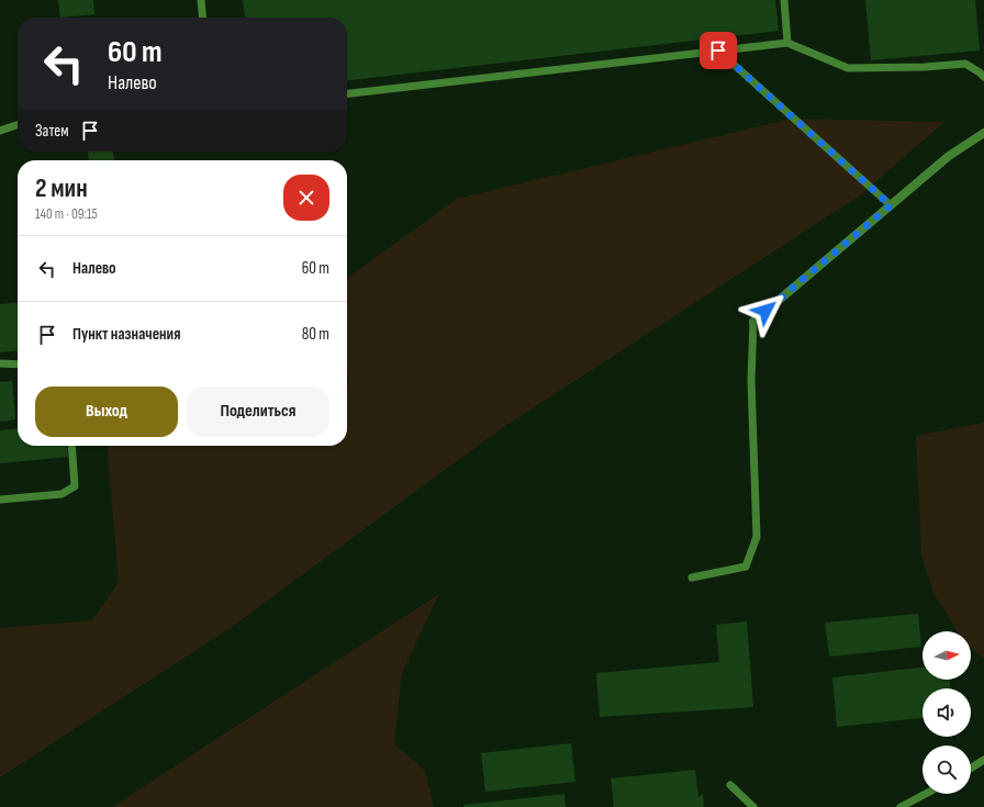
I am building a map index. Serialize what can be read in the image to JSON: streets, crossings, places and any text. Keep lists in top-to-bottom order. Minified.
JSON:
{"north":"right","page":{"turn":["60 m","Налево"],"then":"Затем","heading":["2 мин","140 m · 09:15"],"list":[{"name":"Налево","value":"60 m"},{"name":"Пункт назначения","value":"80 m"}],"buttons":["Выход","Поделиться"]}}
